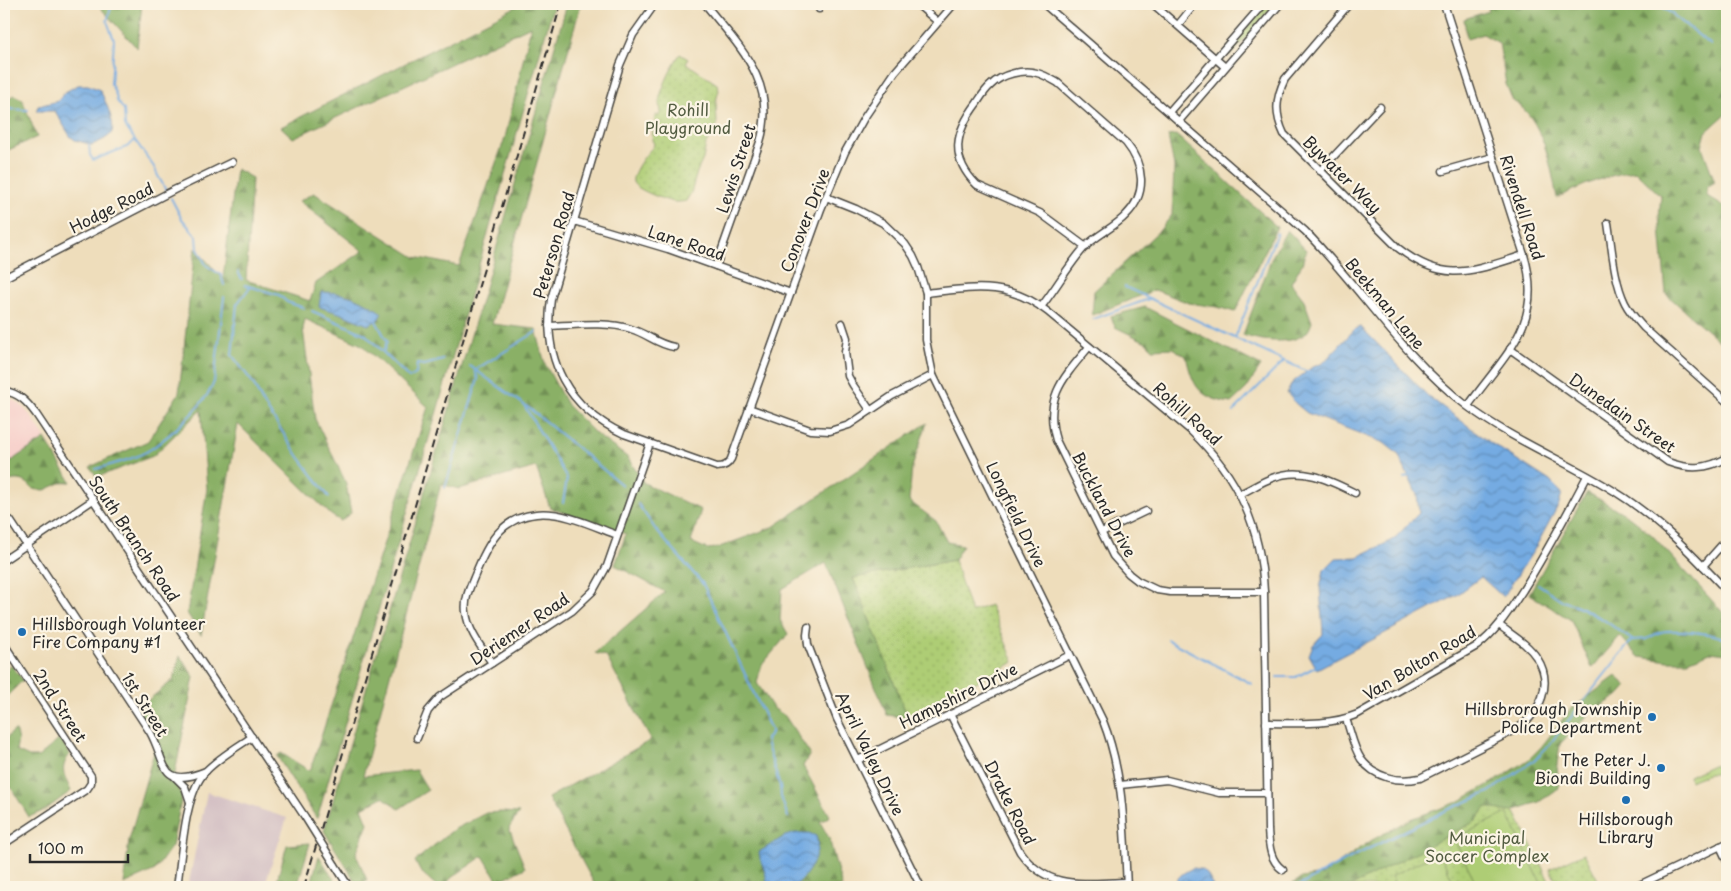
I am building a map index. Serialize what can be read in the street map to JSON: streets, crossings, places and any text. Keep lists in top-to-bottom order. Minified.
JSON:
{"streets":{"street":["Lewis Street","Bywater Way","Hodge Road","Rivendell Road","Conover Drive","Lane Road","Peterson Road","Beekman Lane","Dunedain Street","Rohill Road","Buckland Drive","Longfield Drive","South Branch Road","Deriemer Road","Van Bolton Road","Hampshire Drive","1st Street","2nd Street","April Valley Drive","Drake Road"]},"crossings":[["Lewis Street","Lane Road"],["Bywater Way","Rivendell Road"],["Rivendell Road","Beekman Lane"],["Rivendell Road","Dunedain Street"],["Conover Drive","Lane Road"],["Conover Drive","Peterson Road"],["Conover Drive","Longfield Drive"],["Lane Road","Peterson Road"],["Peterson Road","Deriemer Road"],["Beekman Lane","Van Bolton Road"],["Rohill Road","Buckland Drive"],["Rohill Road","Longfield Drive"],["Rohill Road","Van Bolton Road"],["Longfield Drive","Hampshire Drive"],["Longfield Drive","Drake Road"],["Hampshire Drive","April Valley Drive"],["Hampshire Drive","Drake Road"]],"parks":["Rohill Playground","Municipal Soccer Complex"],"places":["Hillsborough Volunteer Fire Company #1","Hillsbrorough Township Police Department","The Peter J. Biondi Building","Hillsborough Library"],"scale_bar":"100 m"}
